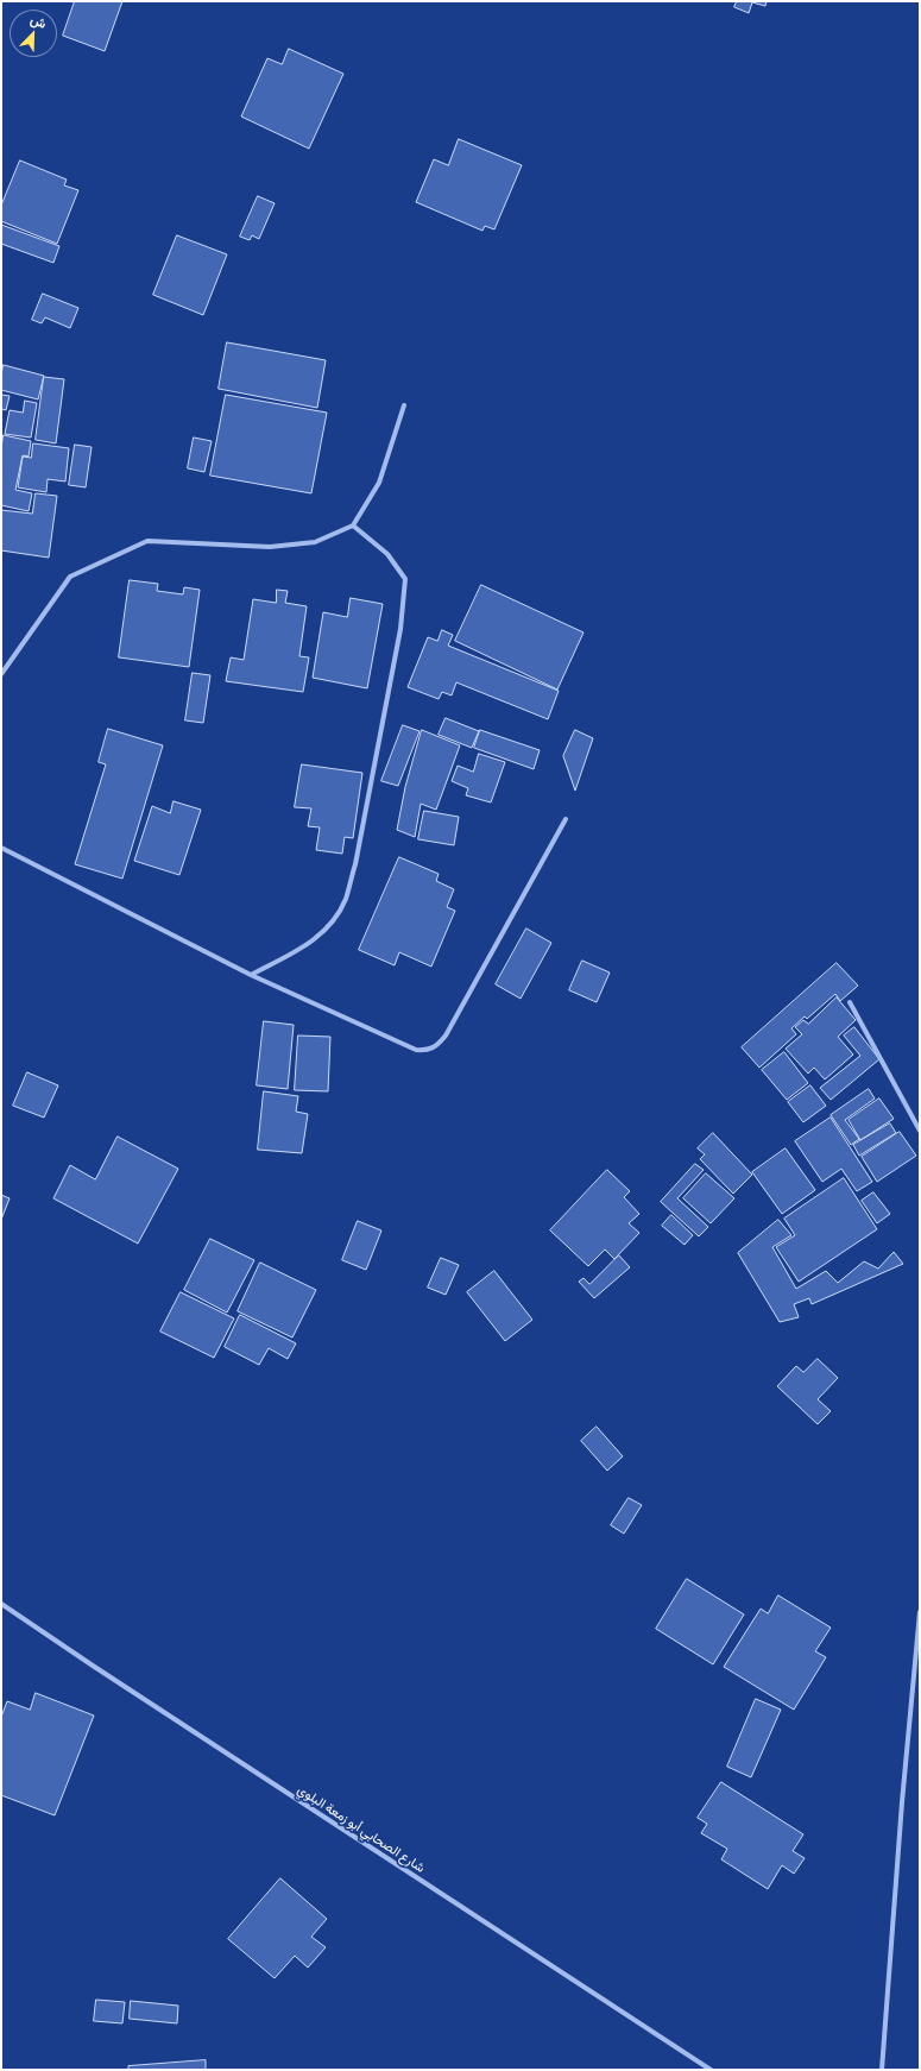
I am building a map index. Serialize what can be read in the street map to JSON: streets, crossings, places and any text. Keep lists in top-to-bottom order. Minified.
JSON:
{"streets":{"street":["شارع الصحابي أبو زمعة البلوي"]},"north":"top right"}
